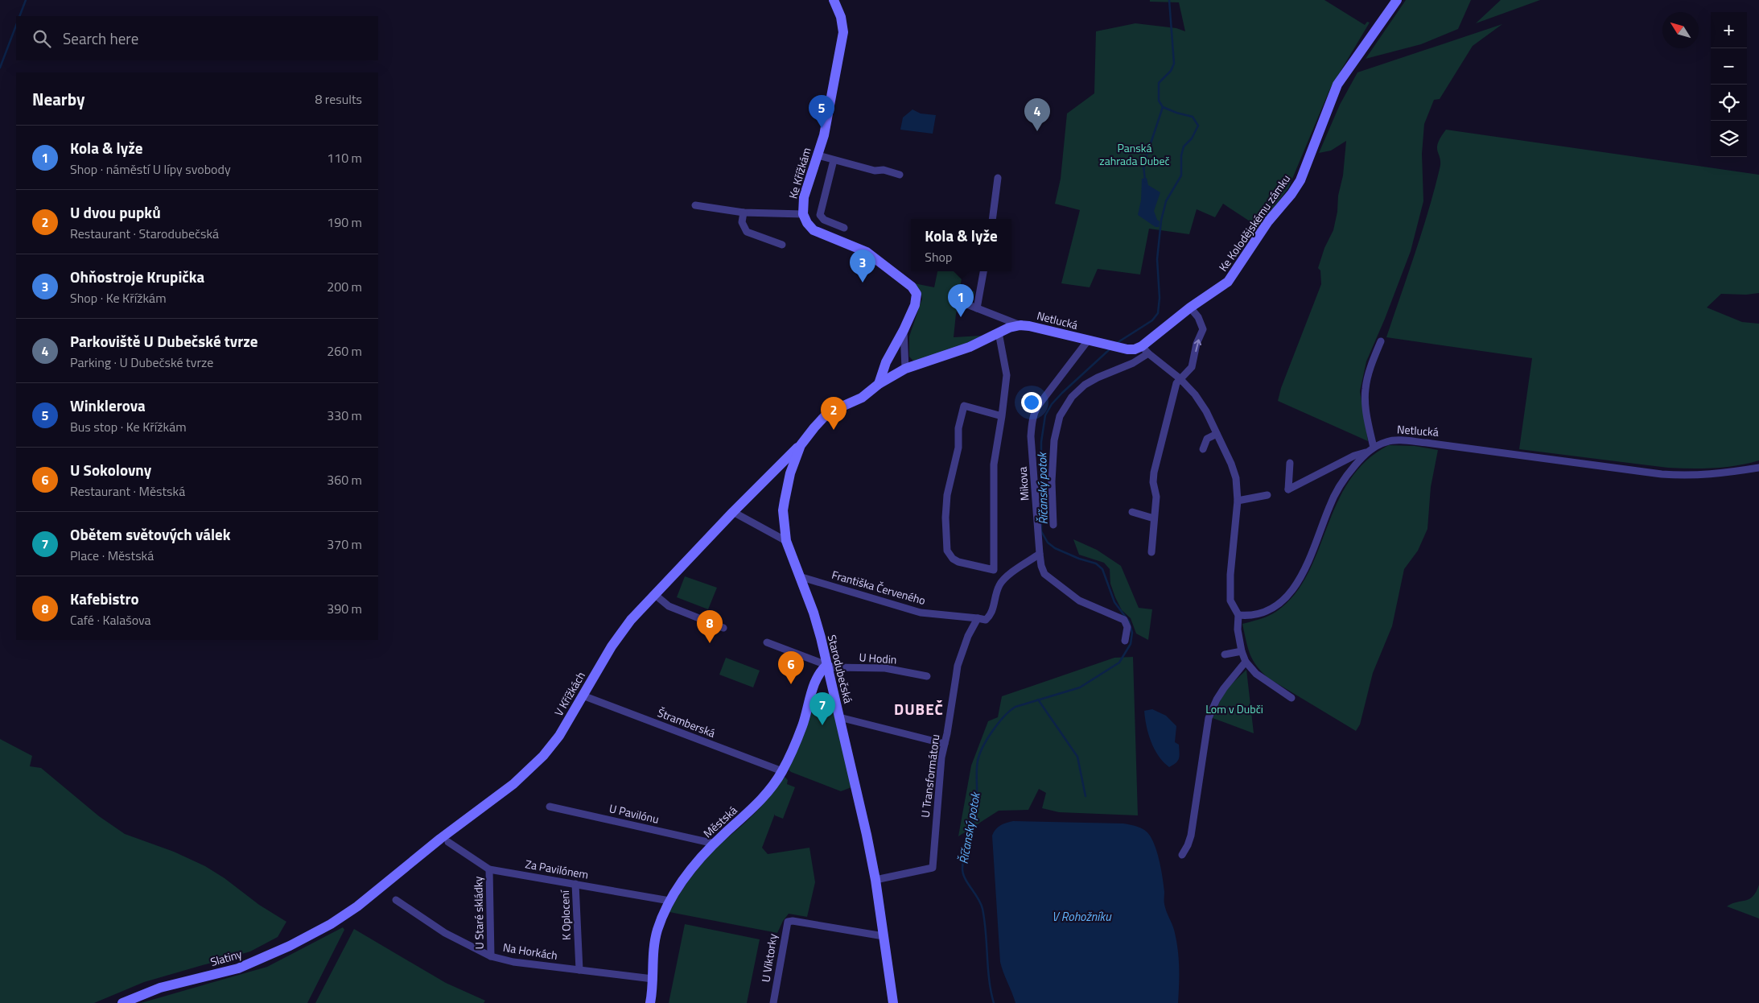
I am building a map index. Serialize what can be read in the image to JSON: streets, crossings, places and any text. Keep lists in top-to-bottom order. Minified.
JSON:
{"streets":{"street":["Ke Křížkám","Ke Kolodějskému zámku","Netlucká","Mikova","Františka Červeného","U Hodin","Starodubečská","V Křížkách","Štramberská","U Transformátoru","U Pavilónu","Městská","Za Pavilónem","U Staré skládky","K Oplocení","Na Horkách","Slatiny","U Viktorky"]},"crossings":[["Ke Kolodějskému zámku","Netlucká"],["Netlucká","Mikova"],["Netlucká","Starodubečská"],["Františka Červeného","Starodubečská"],["Františka Červeného","U Transformátoru"],["U Hodin","Starodubečská"],["U Hodin","Městská"],["Starodubečská","V Křížkách"],["Starodubečská","U Transformátoru"],["Starodubečská","Městská"],["Starodubečská","U Viktorky"],["V Křížkách","Štramberská"],["V Křížkách","Slatiny"],["Štramberská","Městská"],["U Pavilónu","Městská"],["Městská","Za Pavilónem"],["Městská","Na Horkách"],["Za Pavilónem","U Staré skládky"],["Za Pavilónem","K Oplocení"],["U Staré skládky","Na Horkách"],["K Oplocení","Na Horkách"]],"districts":["DUBEČ"],"water":["Říčanský potok","V Rohožníku"],"parks":["Panská zahrada Dubeč","Lom v Dubči"],"north":"top left","page":{"map_buttons":["+","−"],"search":"Search here","heading":["Nearby","8 results"],"pins":["5","4","3","1","2","8","6","7"],"list":[{"mark":"1","name":"Kola & lyže","note":"Shop · náměstí U lípy svobody","value":"110 m"},{"mark":"2","name":"U dvou pupků","note":"Restaurant · Starodubečská","value":"190 m"},{"mark":"3","name":"Ohňostroje Krupička","note":"Shop · Ke Křížkám","value":"200 m"},{"mark":"4","name":"Parkoviště U Dubečské tvrze","note":"Parking · U Dubečské tvrze","value":"260 m"},{"mark":"5","name":"Winklerova","note":"Bus stop · Ke Křížkám","value":"330 m"},{"mark":"6","name":"U Sokolovny","note":"Restaurant · Městská","value":"360 m"},{"mark":"7","name":"Obětem světových válek","note":"Place · Městská","value":"370 m"},{"mark":"8","name":"Kafebistro","note":"Café · Kalašova","value":"390 m"}],"popup":["Kola & lyže","Shop"]}}
